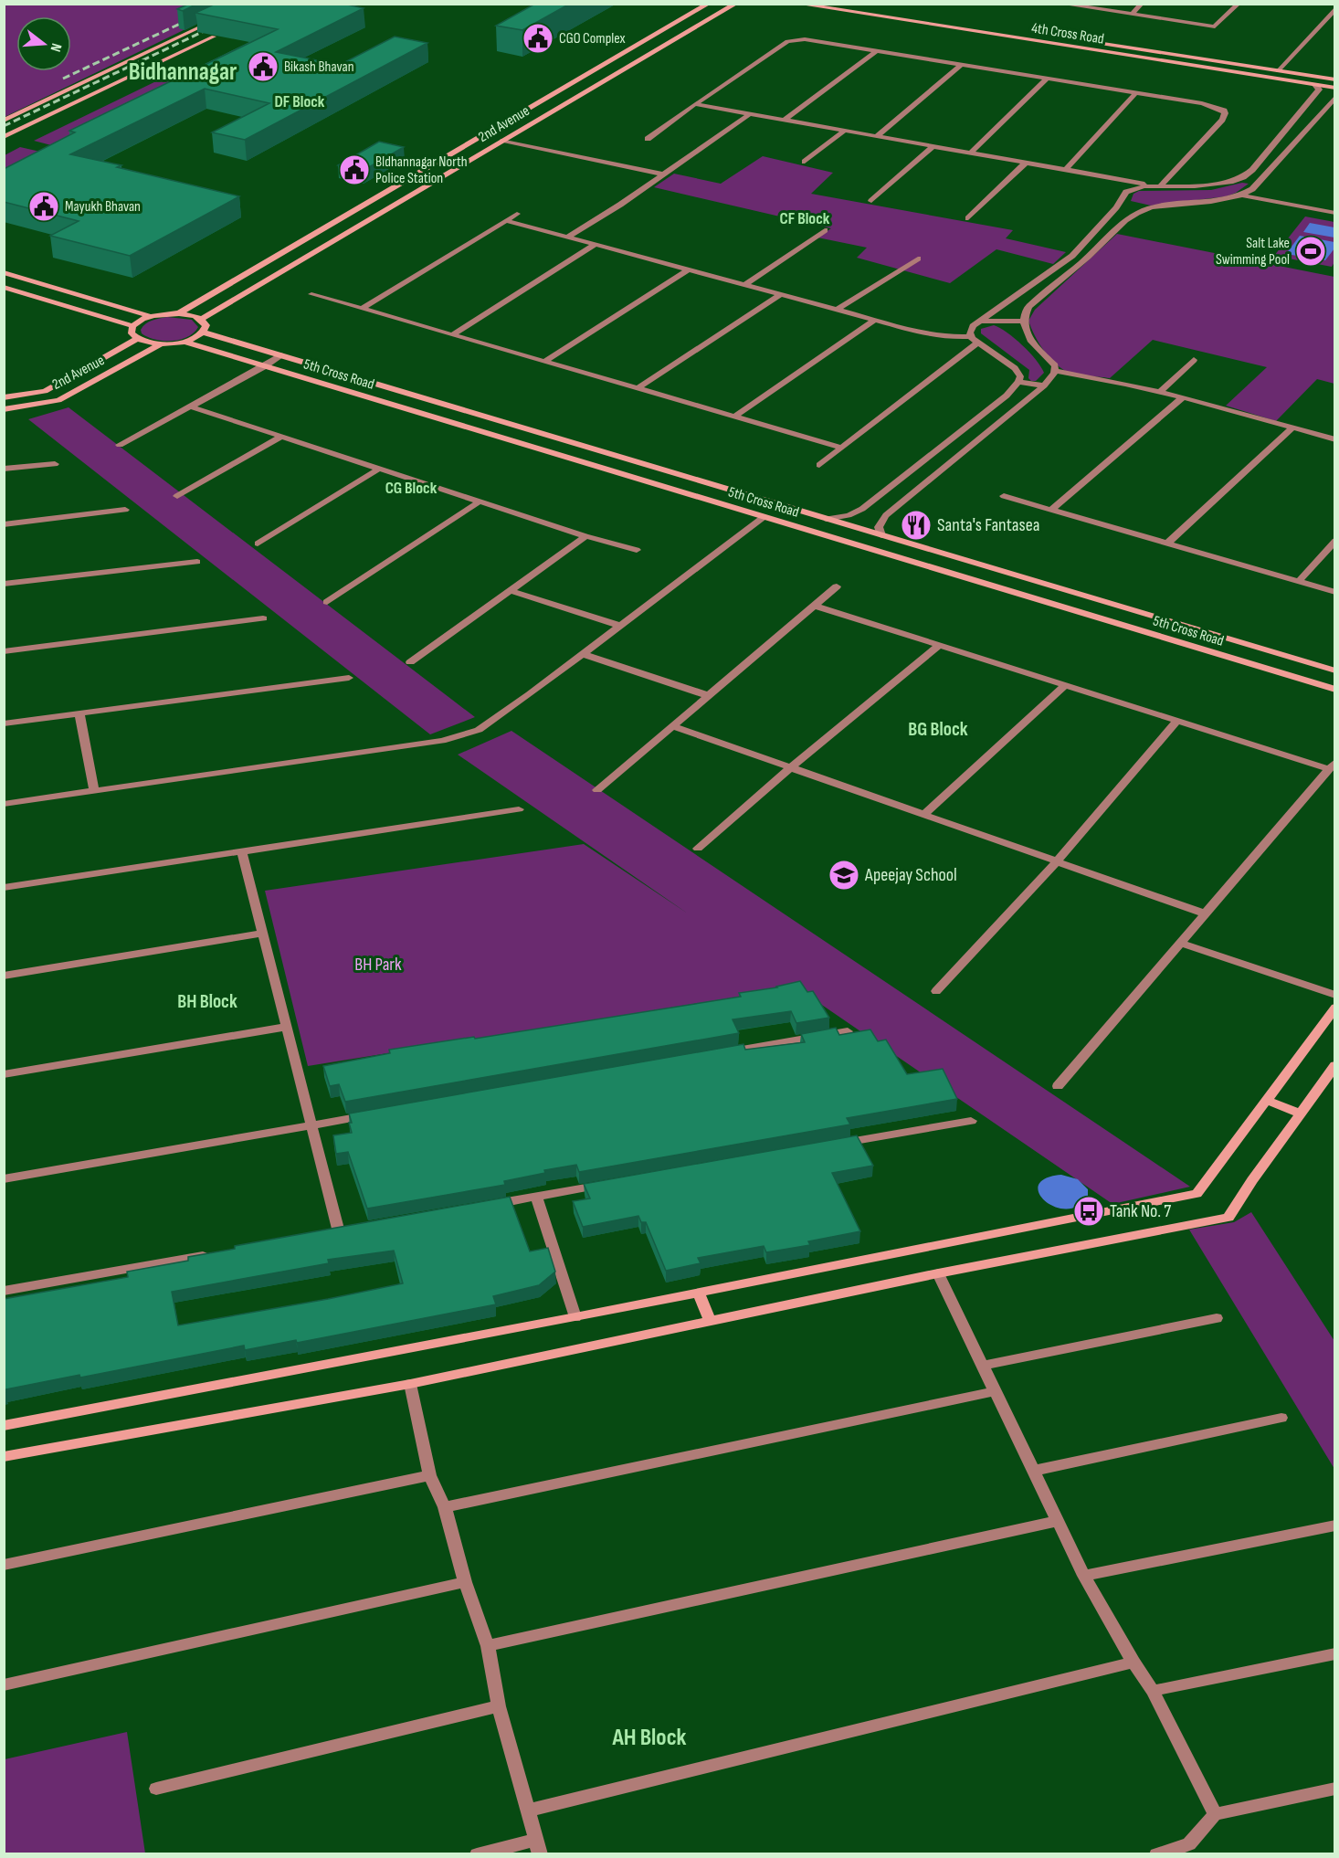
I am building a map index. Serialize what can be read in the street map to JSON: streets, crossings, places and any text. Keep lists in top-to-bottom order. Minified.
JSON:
{"streets":{"street":["4th Cross Road","2nd Avenue","5th Cross Road"]},"districts":["Bidhannagar","DF Block","CF Block","CG Block","BG Block","BH Block","AH Block"],"parks":["BH Park"],"places":{"public building":["CGO Complex","Bikash Bhavan","BIdhannagar North Police Station","Mayukh Bhavan"],"sports":["Salt Lake Swimming Pool"],"restaurant":["Santa's Fantasea"],"school or university":["Apeejay School"],"bus stop":["Tank No. 7"]},"north":"right"}
